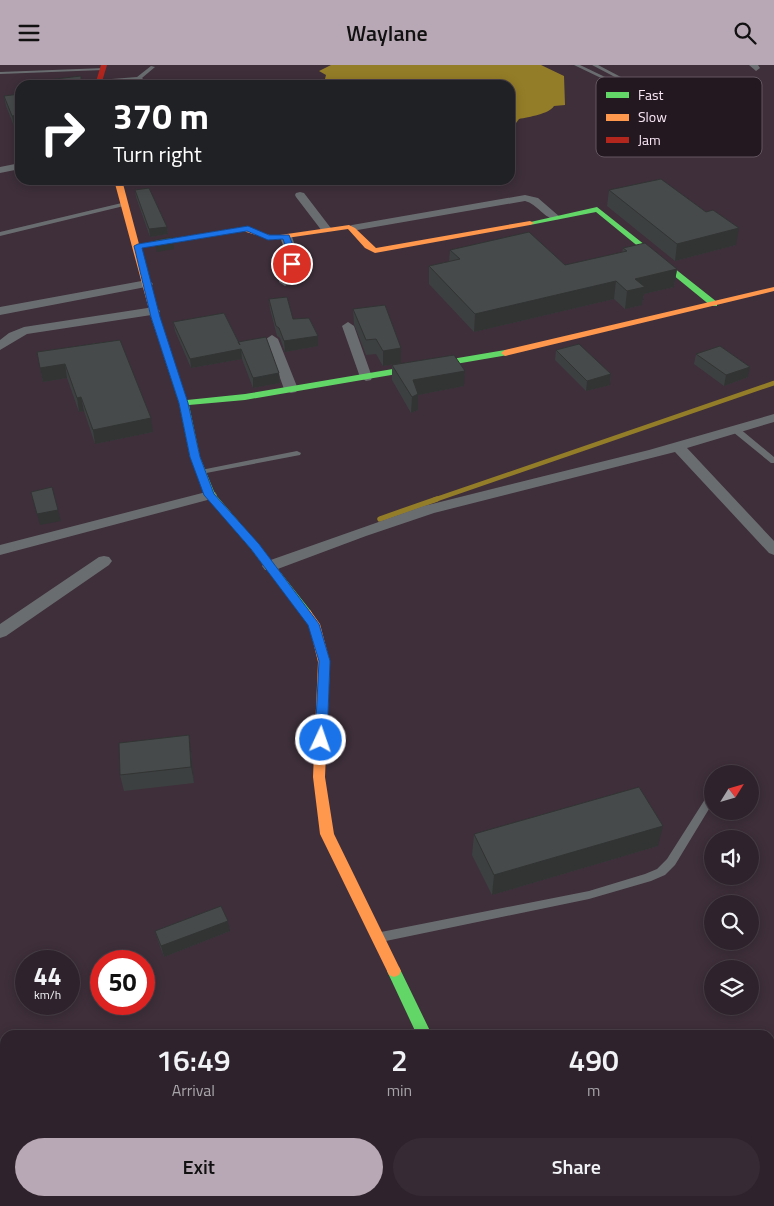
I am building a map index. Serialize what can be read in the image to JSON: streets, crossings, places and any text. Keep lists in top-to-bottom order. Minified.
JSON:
{"legend":["Fast","Slow","Jam"],"north":"top right","page":{"header":"Waylane","turn":["370 m","Turn right"],"speed":"44 km/h","limit":"50","eta":["16:49","Arrival","2","min","490","m"],"buttons":["Exit","Share"]}}
